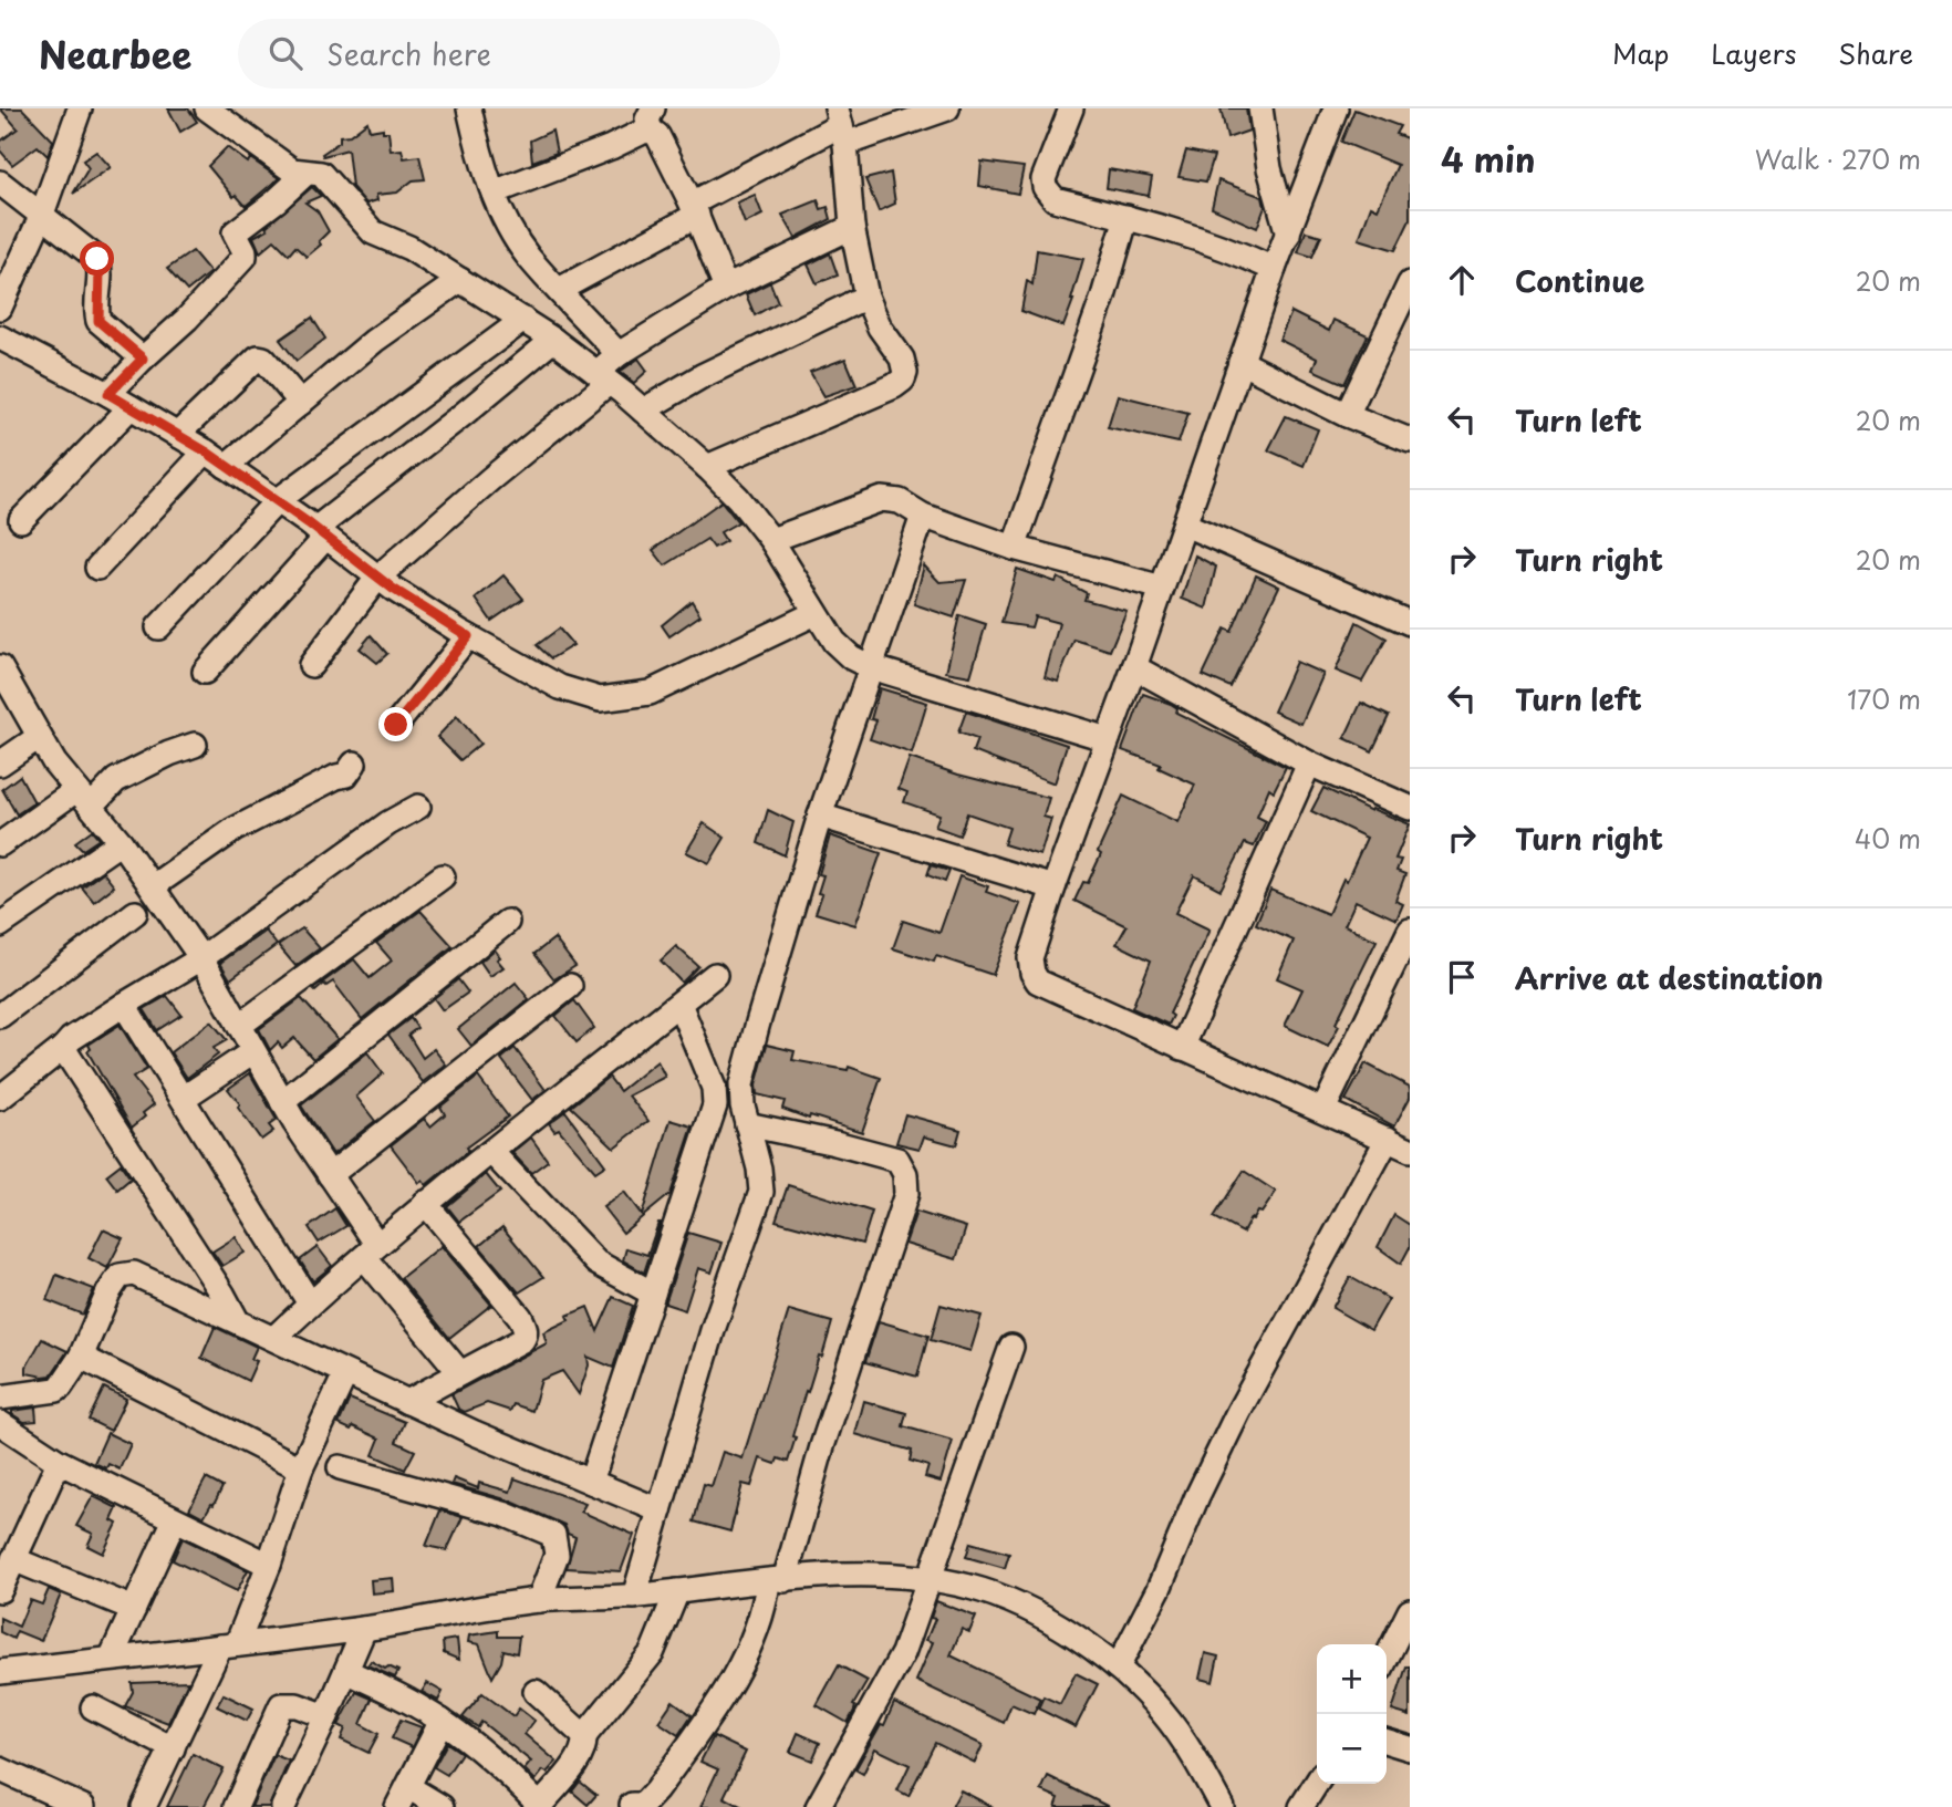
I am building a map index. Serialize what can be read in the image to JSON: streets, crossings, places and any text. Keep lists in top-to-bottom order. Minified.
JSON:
{"page":{"header":"Nearbee","search":"Search here","nav":["Map","Layers","Share"],"heading":["4 min","Walk · 270 m"],"list":[["Continue","20 m"],["Turn left","20 m"],["Turn right","20 m"],["Turn left","170 m"],["Turn right","40 m"],"Arrive at destination"],"map_buttons":["+","−"]}}
